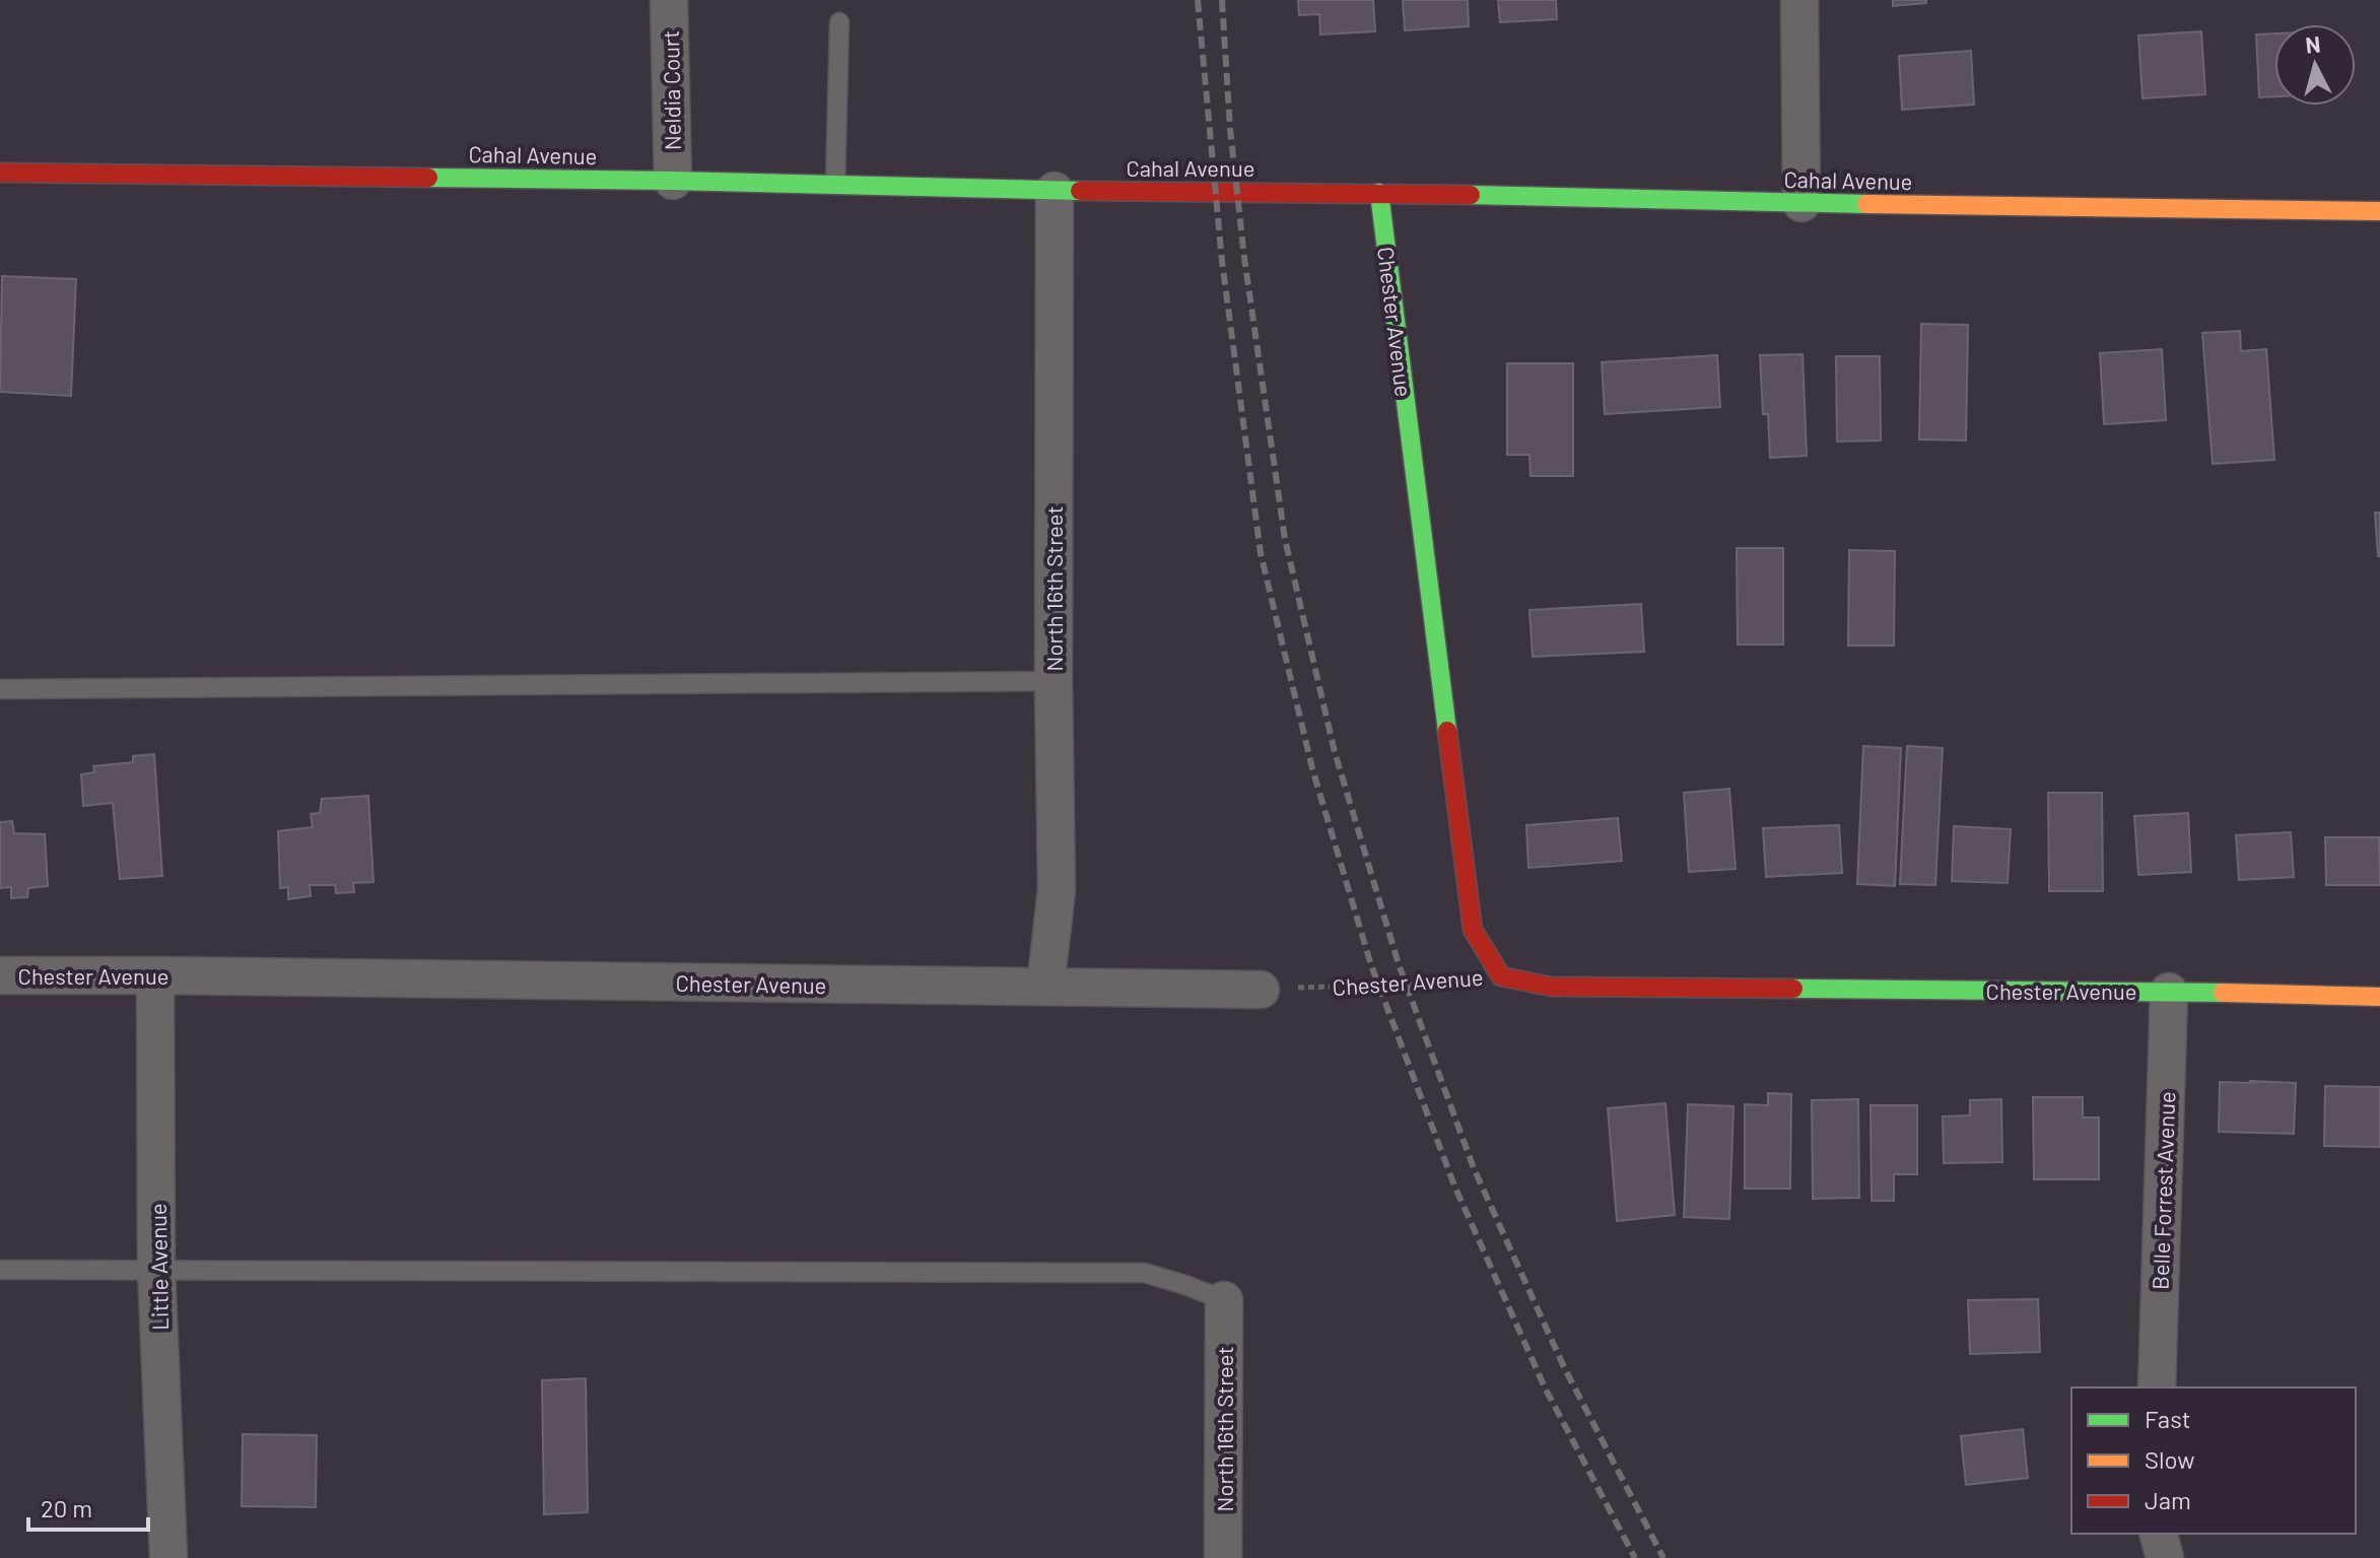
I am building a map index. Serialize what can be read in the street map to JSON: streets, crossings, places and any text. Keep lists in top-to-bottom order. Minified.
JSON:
{"streets":{"street":["Neldia Court","Cahal Avenue","Chester Avenue","North 16th Street","Belle Forrest Avenue","Little Avenue"]},"crossings":[["Neldia Court","Cahal Avenue"],["Cahal Avenue","Chester Avenue"],["Cahal Avenue","North 16th Street"],["Chester Avenue","North 16th Street"],["Chester Avenue","Belle Forrest Avenue"],["Chester Avenue","Little Avenue"]],"legend":["Fast","Slow","Jam"],"scale_bar":"20 m","north":"top"}
